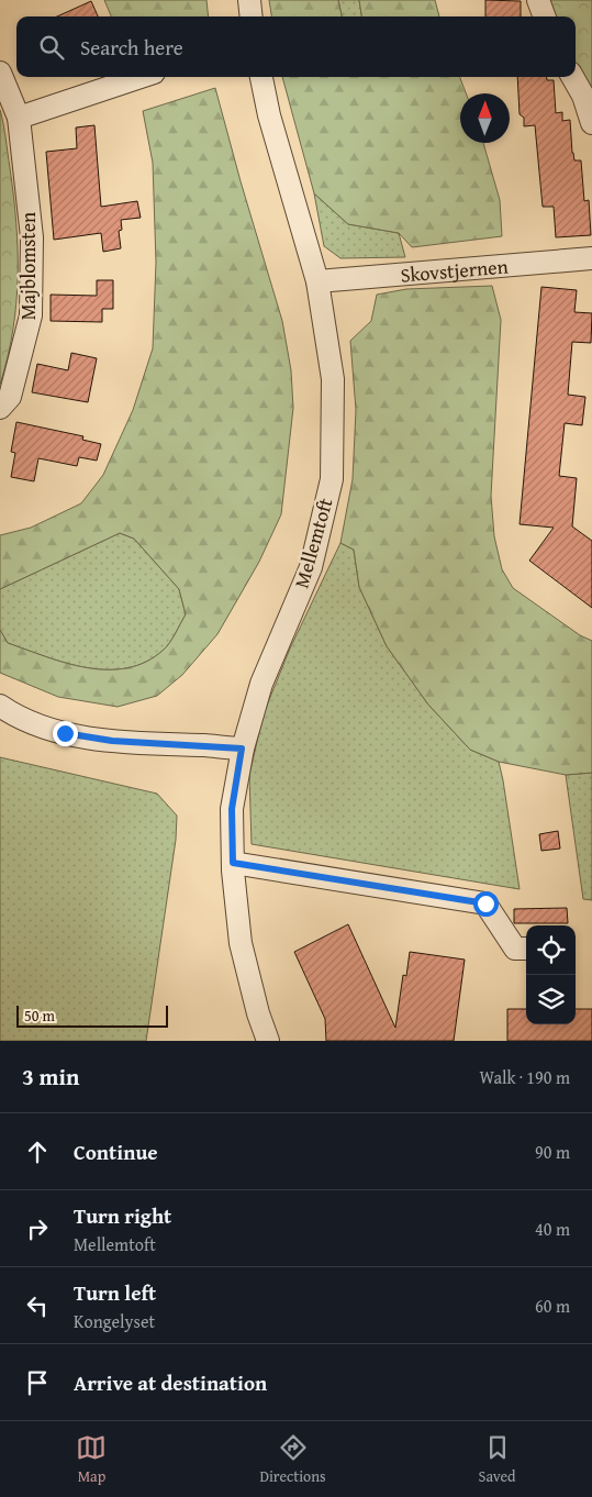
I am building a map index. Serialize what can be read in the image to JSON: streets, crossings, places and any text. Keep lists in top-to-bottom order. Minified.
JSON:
{"streets":{"street":["Majblomsten","Skovstjernen","Mellemtoft"]},"crossings":[["Skovstjernen","Mellemtoft"]],"scale_bar":"50 m","north":"top","page":{"search":"Search here","scale":"50 m","heading":["3 min","Walk · 190 m"],"list":[["Continue","90 m"],["Turn right","Mellemtoft","40 m"],["Turn left","Kongelyset","60 m"],"Arrive at destination"],"nav":["Map","Directions","Saved"]}}
